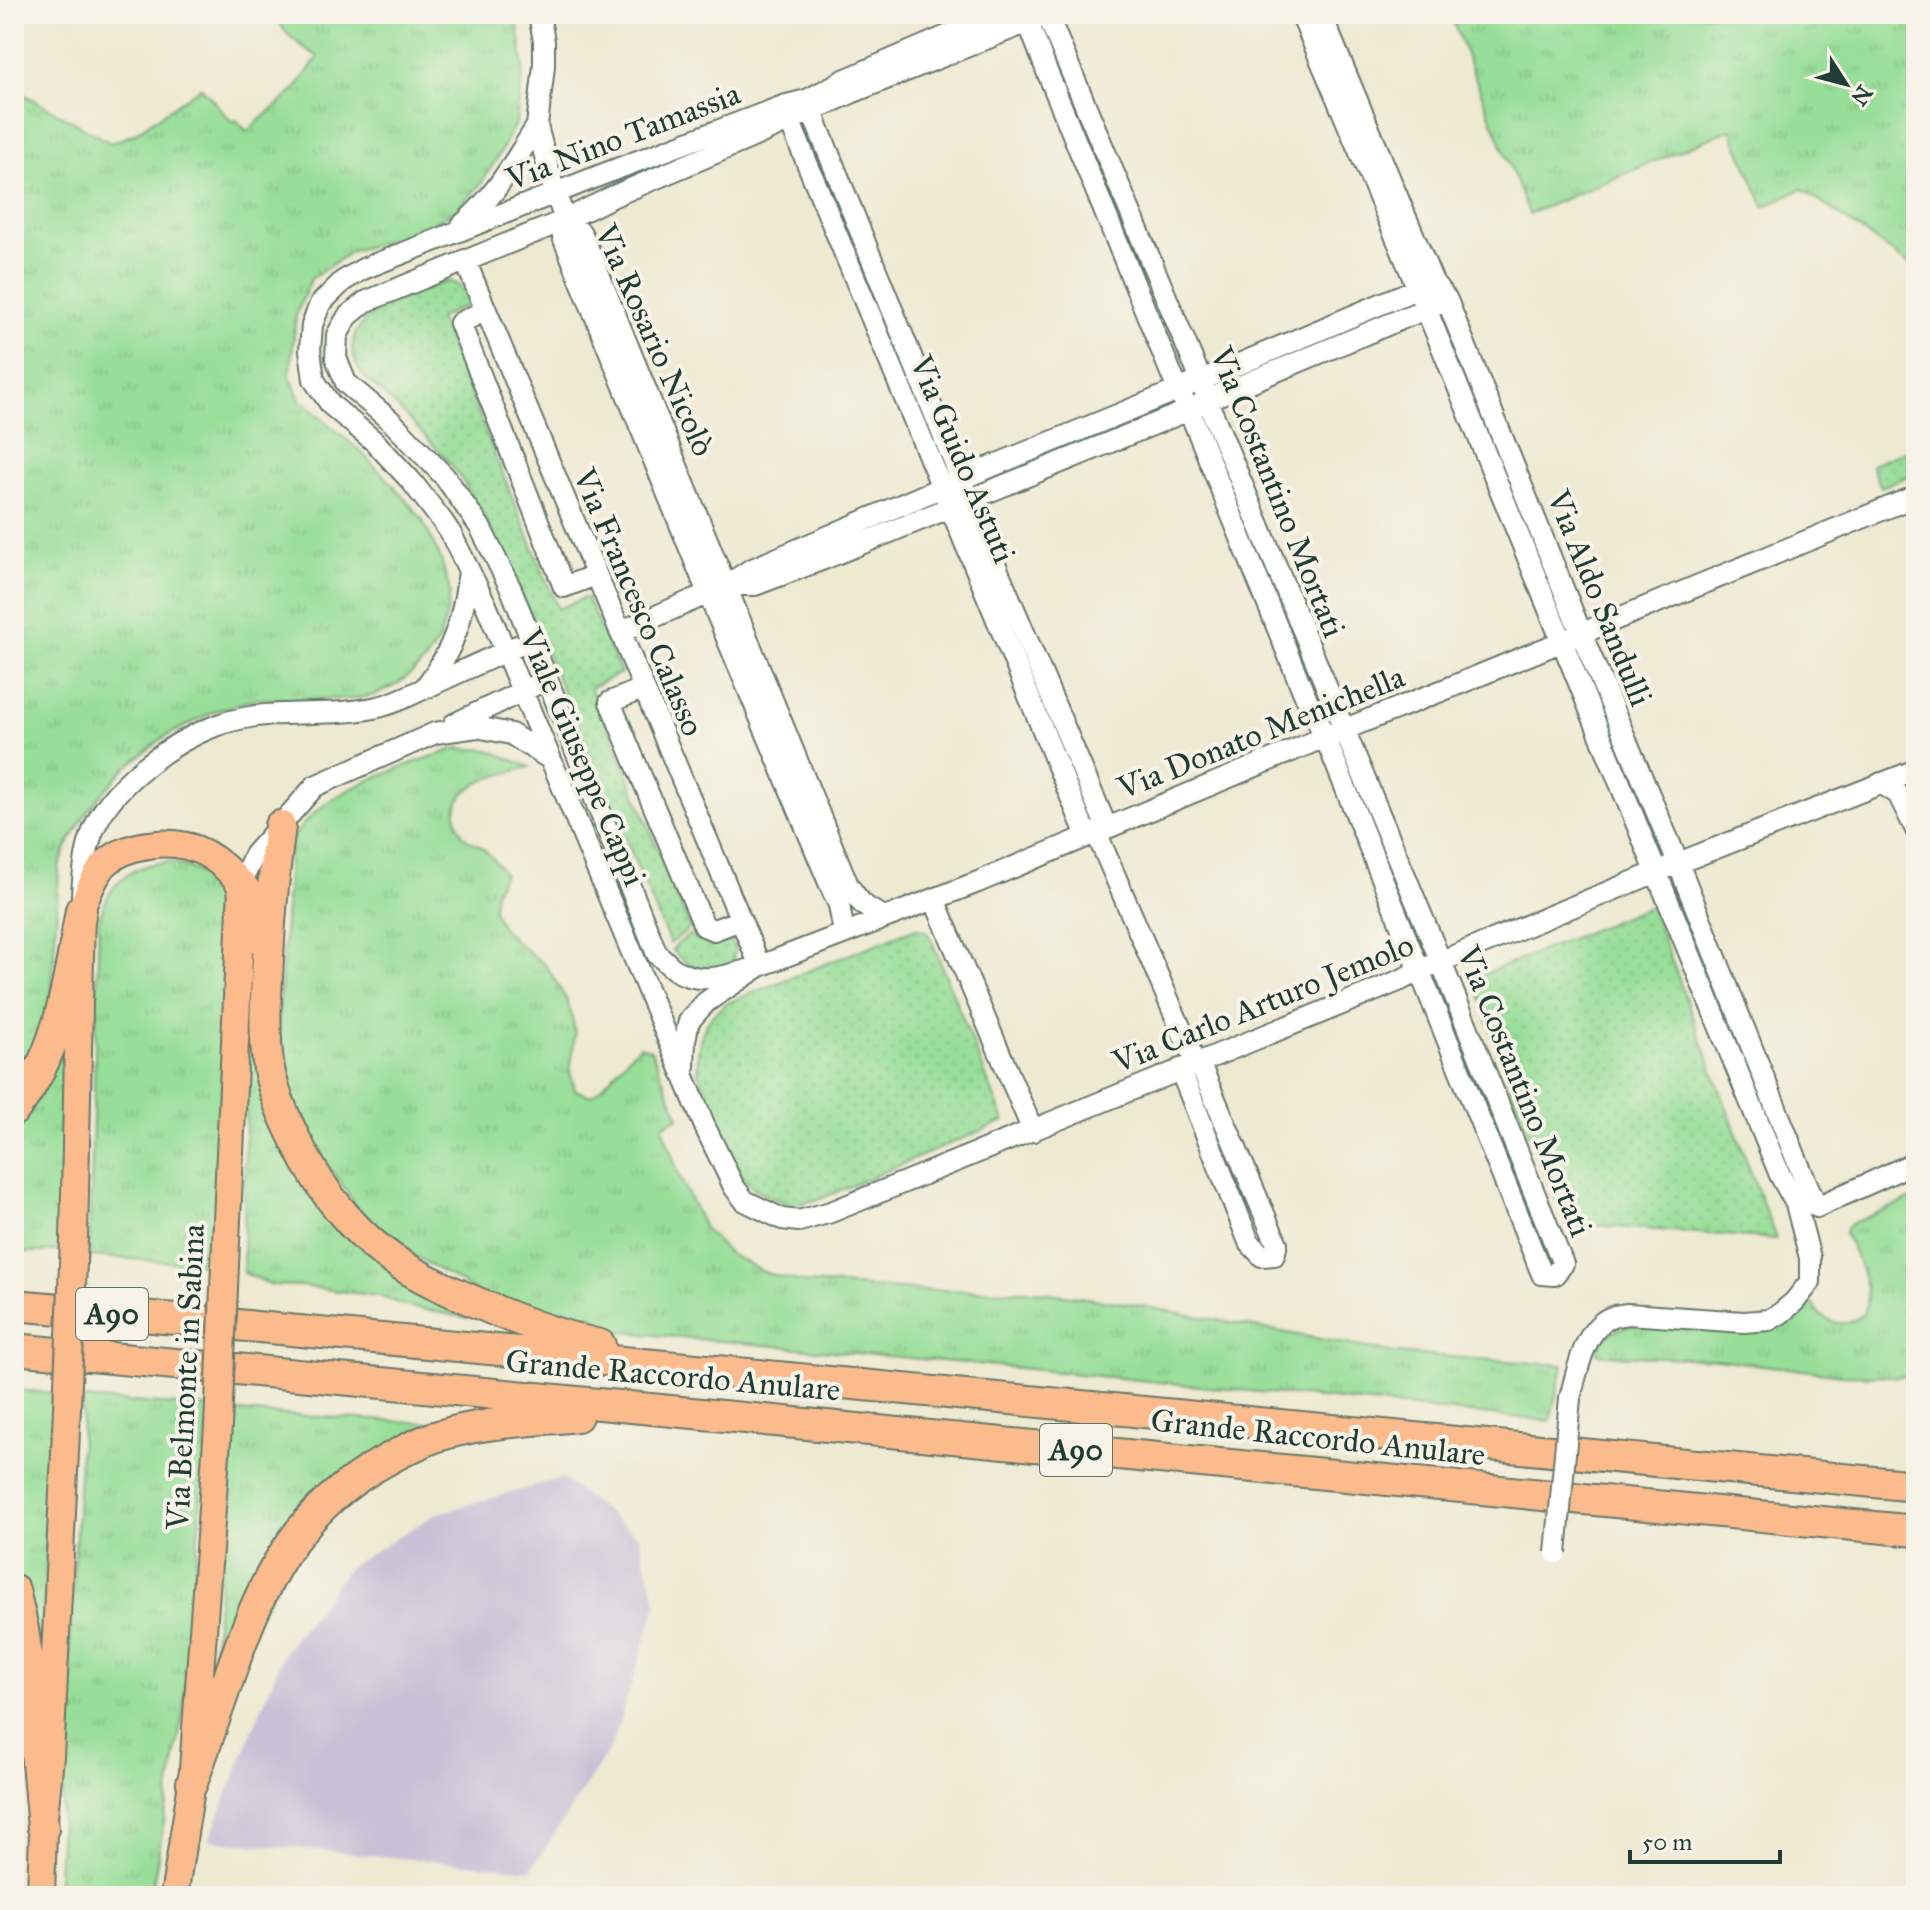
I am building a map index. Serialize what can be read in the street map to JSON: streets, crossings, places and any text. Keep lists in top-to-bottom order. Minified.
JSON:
{"streets":{"highway":["A90","Grande Raccordo Anulare"],"main road":["Via Belmonte in Sabina"],"street":["Via Nino Tamassia","Via Rosario Nicolò","Via Guido Astuti","Via Costantino Mortati","Via Aldo Sandulli","Via Francesco Calasso","Via Donato Menichella","Viale Giuseppe Cappi","Via Carlo Arturo Jemolo"]},"crossings":[["Via Nino Tamassia","Via Rosario Nicolò"],["Via Nino Tamassia","Via Guido Astuti"],["Via Nino Tamassia","Via Costantino Mortati"],["Via Nino Tamassia","Via Francesco Calasso"],["Via Nino Tamassia","Viale Giuseppe Cappi"],["Via Rosario Nicolò","Via Donato Menichella"],["Via Guido Astuti","Via Donato Menichella"],["Via Guido Astuti","Via Carlo Arturo Jemolo"],["Via Costantino Mortati","Via Donato Menichella"],["Via Costantino Mortati","Via Carlo Arturo Jemolo"],["Via Aldo Sandulli","Via Donato Menichella"],["Via Aldo Sandulli","Via Carlo Arturo Jemolo"],["Via Francesco Calasso","Via Donato Menichella"],["Via Francesco Calasso","Viale Giuseppe Cappi"],["Via Donato Menichella","Viale Giuseppe Cappi"],["Viale Giuseppe Cappi","Via Carlo Arturo Jemolo"],["Viale Giuseppe Cappi","Via Belmonte in Sabina"]],"scale_bar":"50 m","north":"bottom right"}
